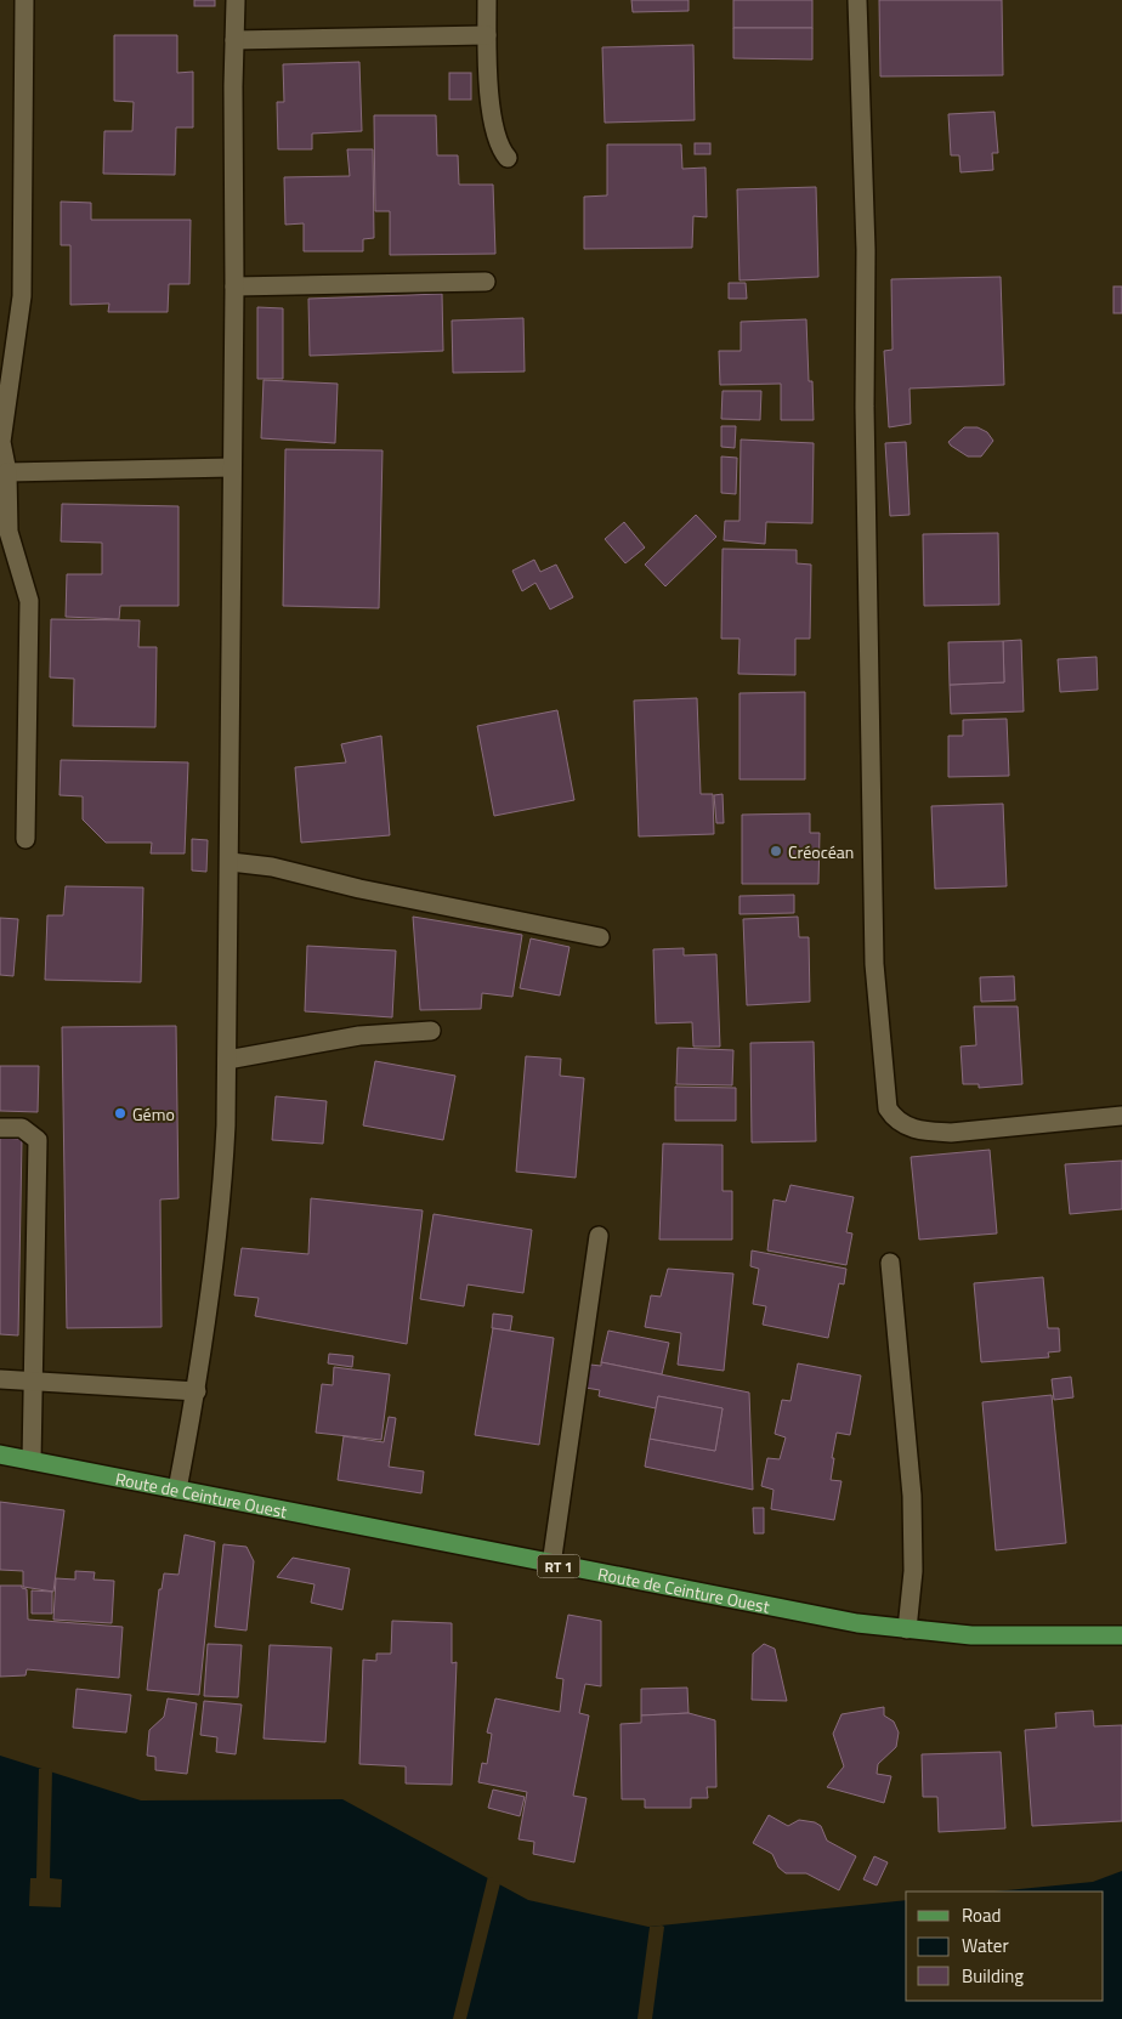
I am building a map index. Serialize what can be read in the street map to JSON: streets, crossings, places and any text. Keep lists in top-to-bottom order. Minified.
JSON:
{"streets":{"main road":["Route de Ceinture Ouest","RT 1"]},"places":["Créocéan","Gémo"],"legend":["Road","Water","Building"]}
